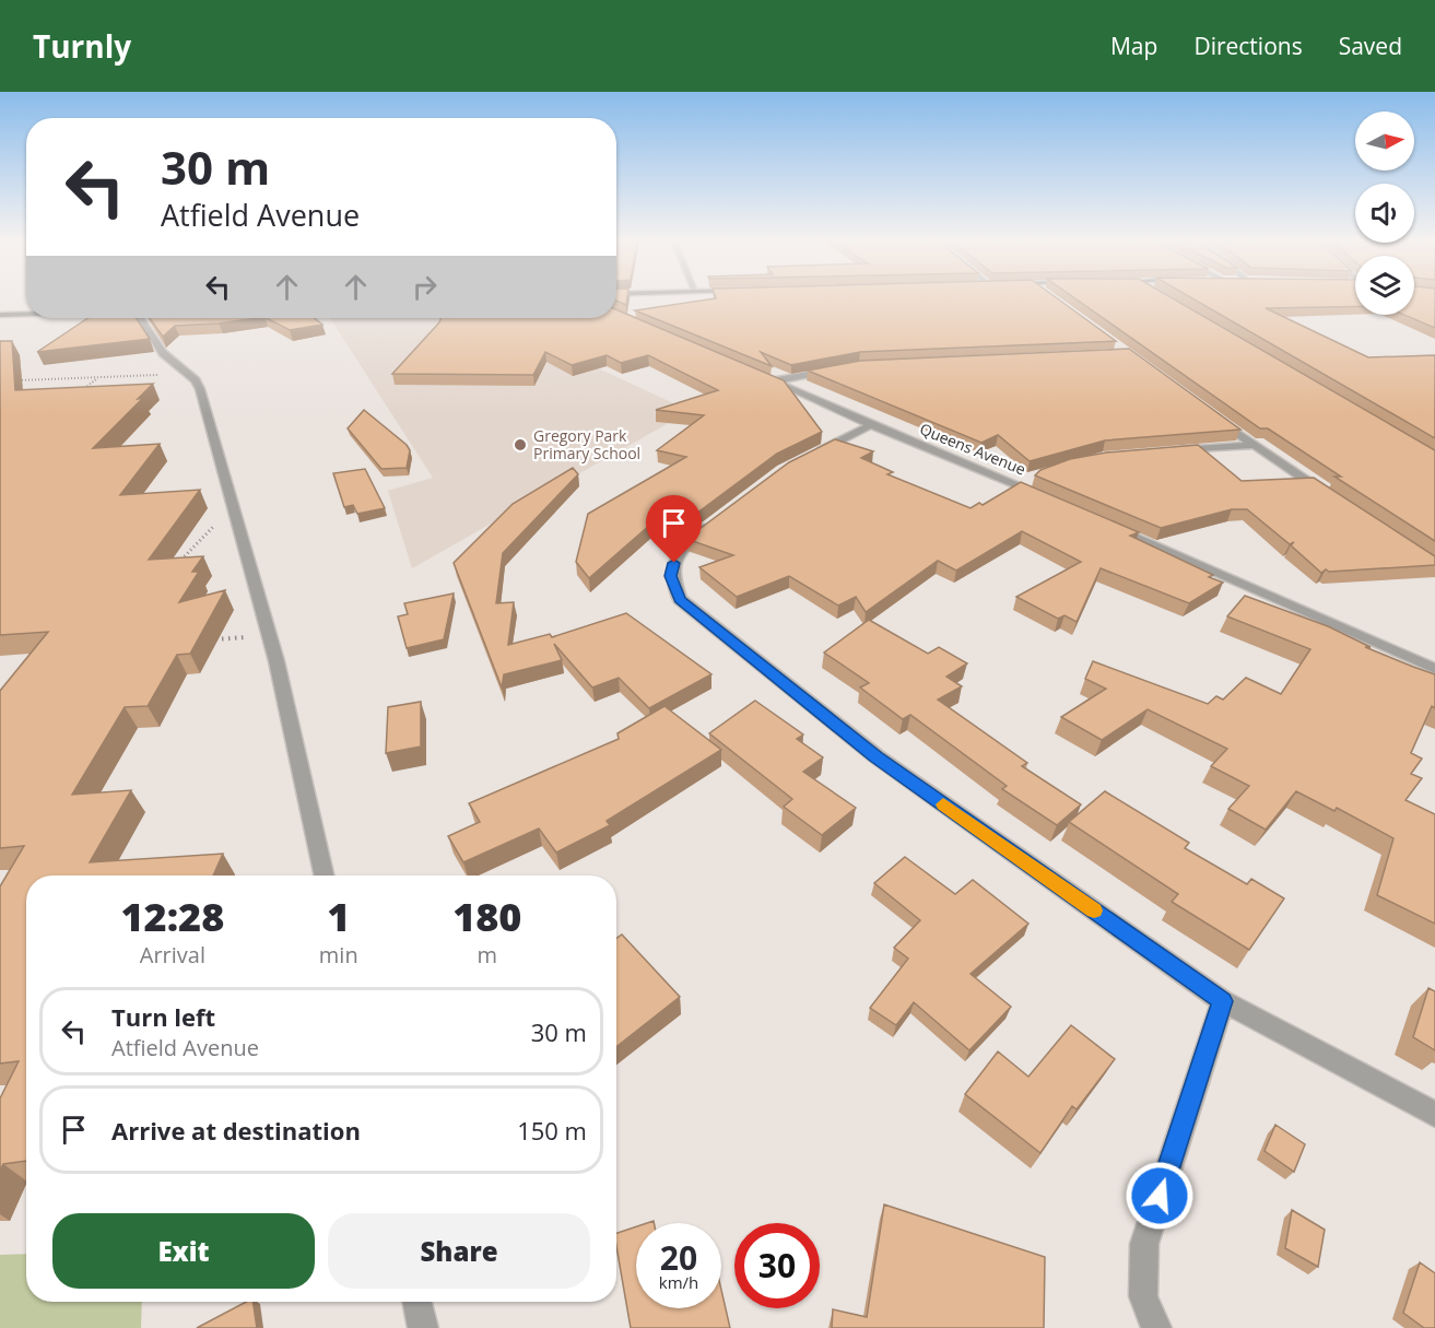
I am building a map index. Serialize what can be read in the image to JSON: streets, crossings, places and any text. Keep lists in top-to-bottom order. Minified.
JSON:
{"streets":{"street":["Queens Avenue"]},"places":["Gregory Park Primary School"],"north":"right","page":{"header":"Turnly","nav":["Map","Directions","Saved"],"turn":["30 m","Atfield Avenue"],"eta":["12:28","Arrival","1","min","180","m"],"list":[{"name":"Turn left","note":"Atfield Avenue","value":"30 m"},{"name":"Arrive at destination","value":"150 m"}],"buttons":["Exit","Share"],"speed":"20 km/h","limit":"30"}}
